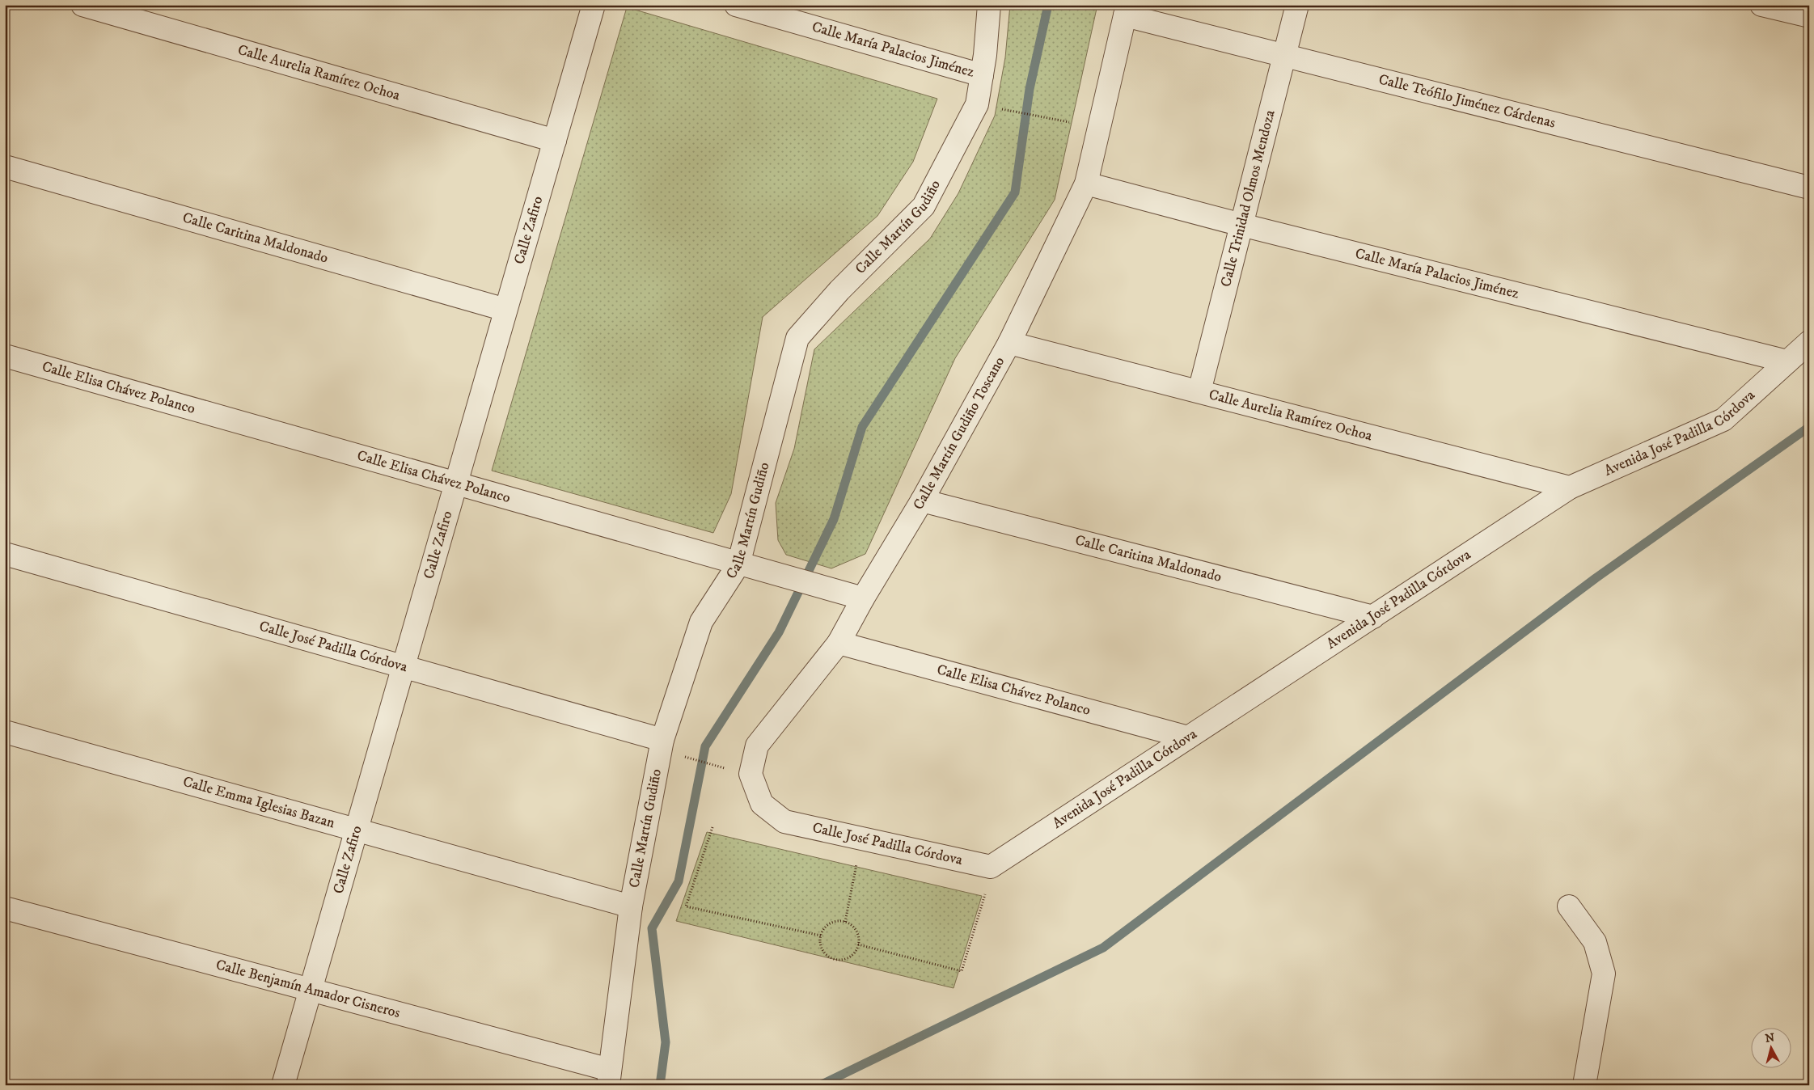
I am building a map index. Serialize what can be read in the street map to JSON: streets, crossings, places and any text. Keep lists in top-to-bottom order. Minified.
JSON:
{"streets":{"street":["Calle María Palacios Jiménez","Calle Aurelia Ramírez Ochoa","Calle Teófilo Jiménez Cárdenas","Calle Trinidad Olmos Mendoza","Calle Martín Gudiño","Calle Zafiro","Calle Caritina Maldonado","Calle Elisa Chávez Polanco","Avenida José Padilla Córdova","Calle Martín Gudiño Toscano","Calle José Padilla Córdova","Calle Emma Iglesias Bazan","Calle Benjamín Amador Cisneros"]},"crossings":[["Calle María Palacios Jiménez","Calle Trinidad Olmos Mendoza"],["Calle María Palacios Jiménez","Calle Martín Gudiño"],["Calle María Palacios Jiménez","Avenida José Padilla Córdova"],["Calle María Palacios Jiménez","Calle Martín Gudiño Toscano"],["Calle Aurelia Ramírez Ochoa","Calle Trinidad Olmos Mendoza"],["Calle Aurelia Ramírez Ochoa","Calle Zafiro"],["Calle Aurelia Ramírez Ochoa","Avenida José Padilla Córdova"],["Calle Aurelia Ramírez Ochoa","Calle Martín Gudiño Toscano"],["Calle Teófilo Jiménez Cárdenas","Calle Trinidad Olmos Mendoza"],["Calle Teófilo Jiménez Cárdenas","Calle Martín Gudiño Toscano"],["Calle Martín Gudiño","Calle Elisa Chávez Polanco"],["Calle Martín Gudiño","Calle José Padilla Córdova"],["Calle Martín Gudiño","Calle Emma Iglesias Bazan"],["Calle Martín Gudiño","Calle Benjamín Amador Cisneros"],["Calle Zafiro","Calle Caritina Maldonado"],["Calle Zafiro","Calle Elisa Chávez Polanco"],["Calle Zafiro","Calle José Padilla Córdova"],["Calle Zafiro","Calle Emma Iglesias Bazan"],["Calle Zafiro","Calle Benjamín Amador Cisneros"],["Calle Caritina Maldonado","Avenida José Padilla Córdova"],["Calle Caritina Maldonado","Calle Martín Gudiño Toscano"],["Calle Elisa Chávez Polanco","Avenida José Padilla Córdova"],["Calle Elisa Chávez Polanco","Calle Martín Gudiño Toscano"],["Avenida José Padilla Córdova","Calle José Padilla Córdova"],["Calle Martín Gudiño Toscano","Calle José Padilla Córdova"]],"north":"top"}
